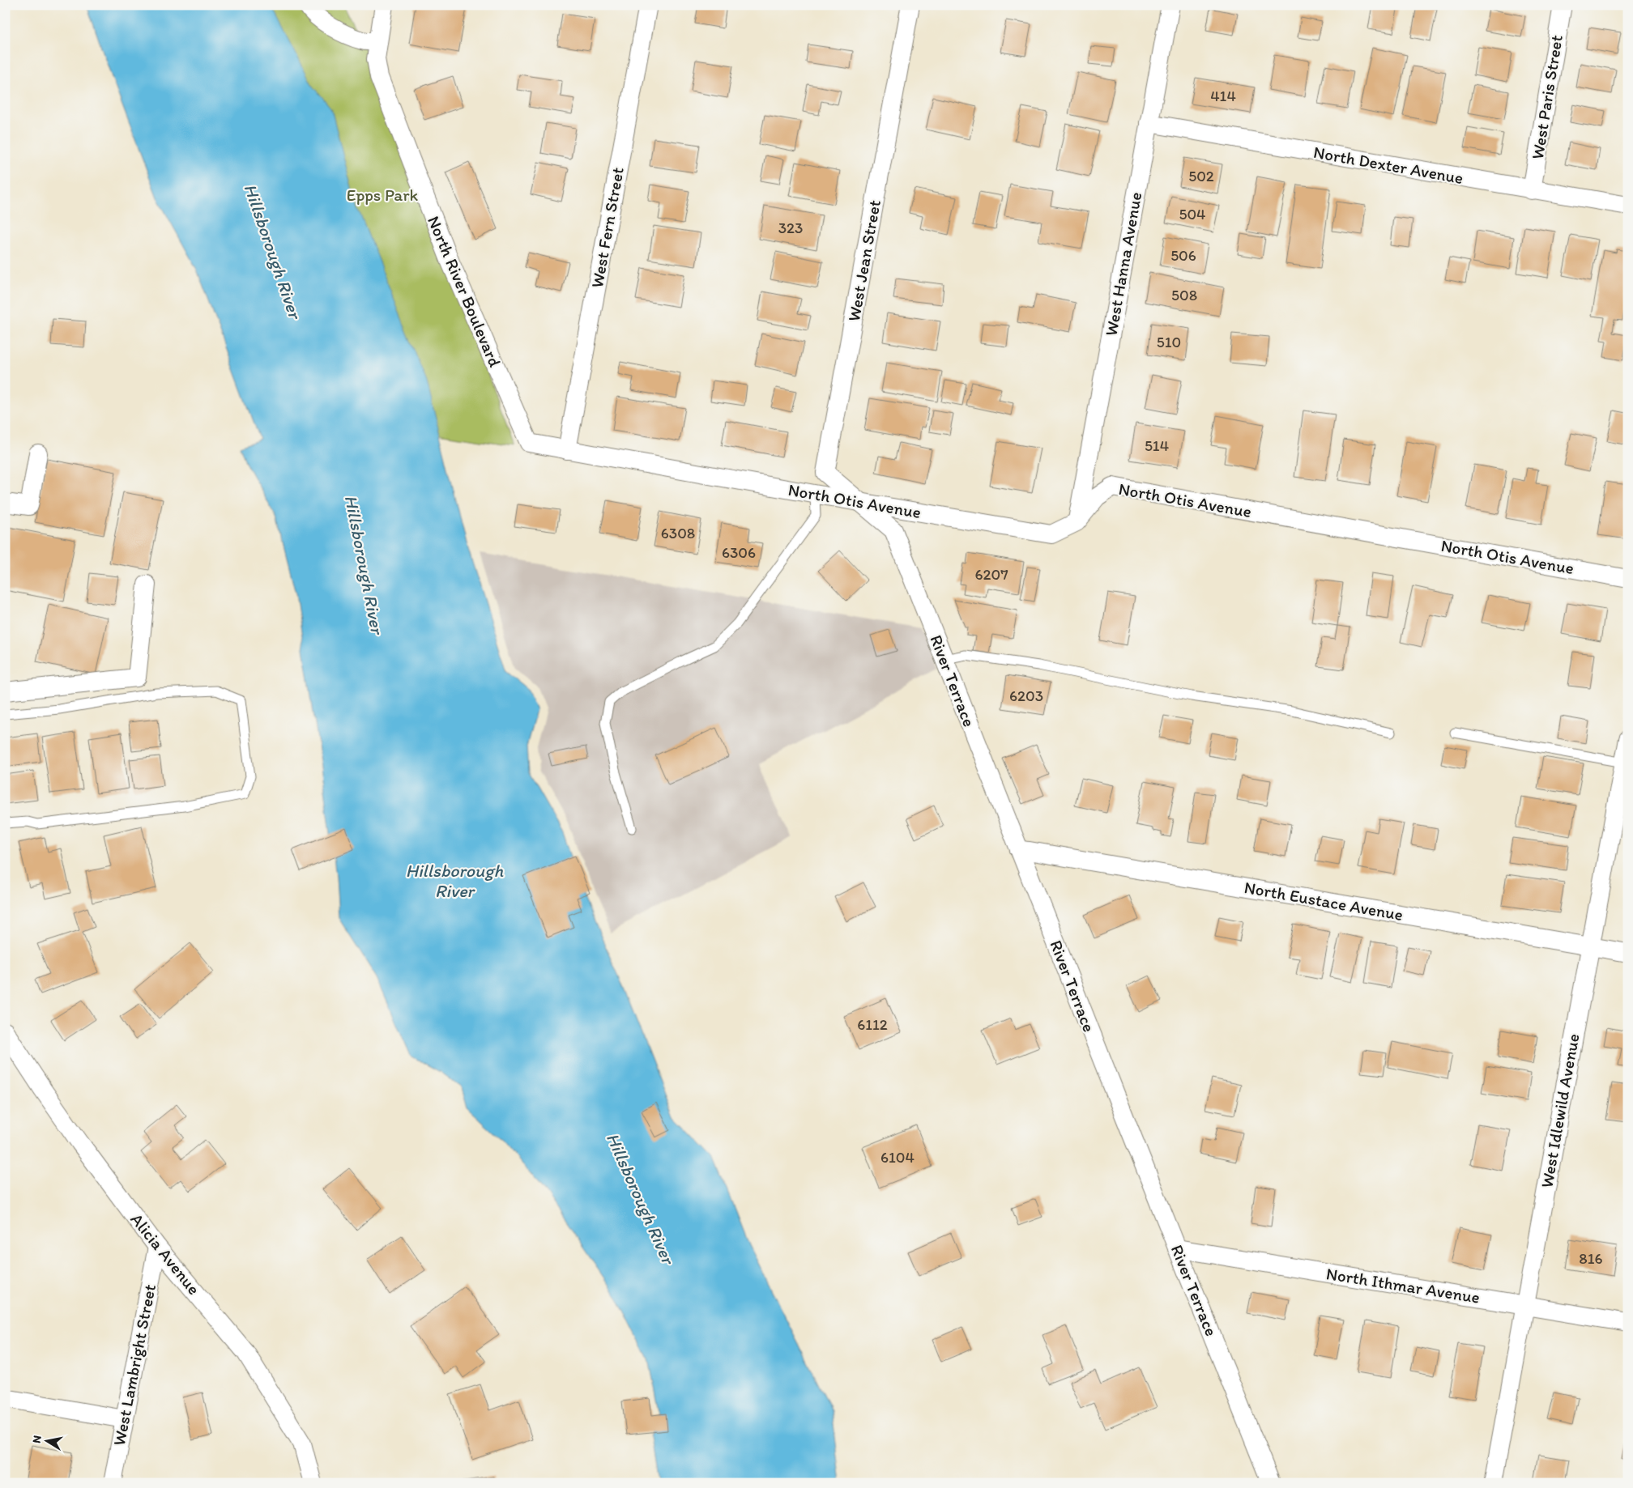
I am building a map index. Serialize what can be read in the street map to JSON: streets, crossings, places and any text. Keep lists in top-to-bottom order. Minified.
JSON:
{"streets":{"street":["West Paris Street","North Dexter Avenue","West Fern Street","West Jean Street","West Hanna Avenue","North River Boulevard","North Otis Avenue","River Terrace","North Eustace Avenue","West Idlewild Avenue","Alicia Avenue","North Ithmar Avenue","West Lambright Street"]},"crossings":[["West Paris Street","North Dexter Avenue"],["North Dexter Avenue","West Hanna Avenue"],["West Fern Street","North River Boulevard"],["West Fern Street","North Otis Avenue"],["West Jean Street","North Otis Avenue"],["West Jean Street","River Terrace"],["West Hanna Avenue","North Otis Avenue"],["North River Boulevard","North Otis Avenue"],["North Otis Avenue","River Terrace"],["River Terrace","North Eustace Avenue"],["River Terrace","North Ithmar Avenue"],["North Eustace Avenue","West Idlewild Avenue"],["West Idlewild Avenue","North Ithmar Avenue"],["Alicia Avenue","West Lambright Street"]],"water":["Hillsborough River"],"parks":["Epps Park"],"house_numbers":["414","502","504","323","506","508","510","514","6308","6306","6207","6203","6112","6104","816"],"north":"left"}
